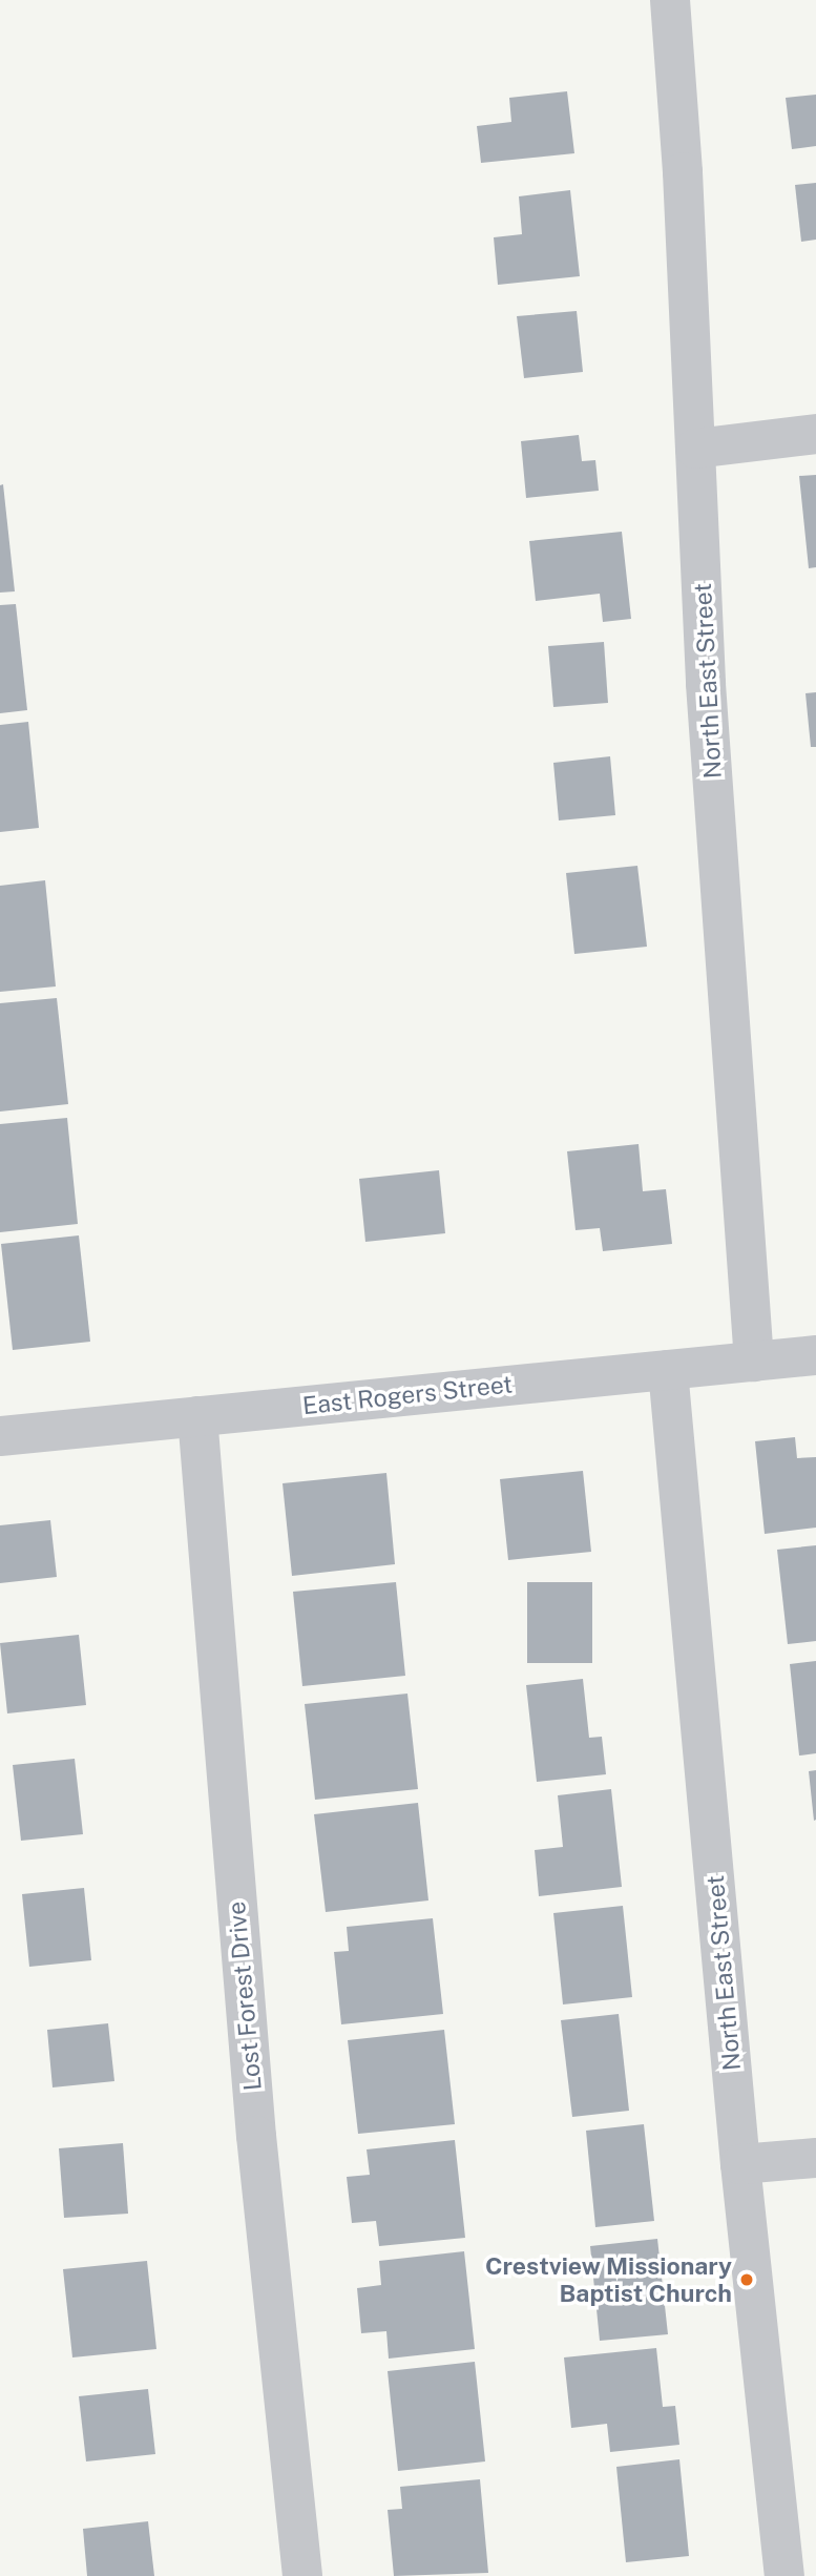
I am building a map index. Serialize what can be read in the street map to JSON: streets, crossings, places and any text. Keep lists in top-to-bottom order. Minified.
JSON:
{"streets":{"street":["North East Street","East Rogers Street","Lost Forest Drive"]},"crossings":[["North East Street","East Rogers Street"],["East Rogers Street","Lost Forest Drive"]],"places":["Crestview Missionary Baptist Church"]}
